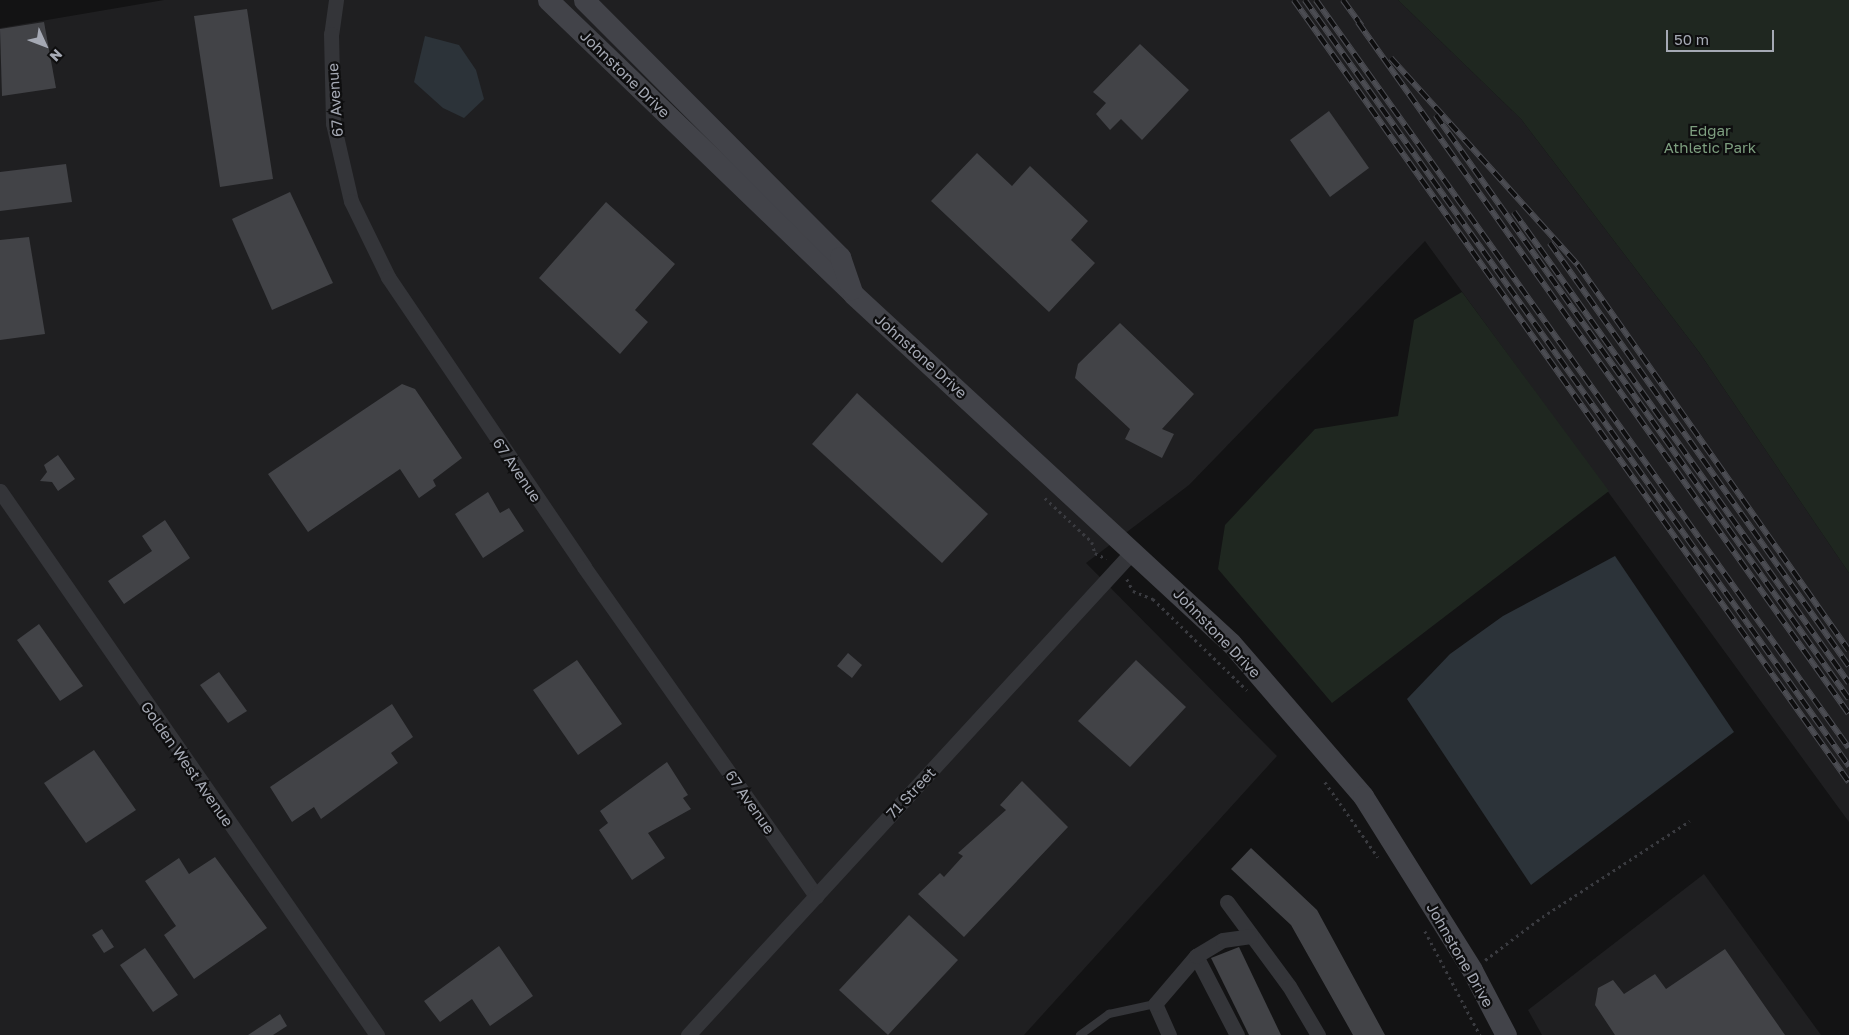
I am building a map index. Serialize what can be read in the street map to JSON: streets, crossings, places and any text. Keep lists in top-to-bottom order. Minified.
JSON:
{"streets":{"main road":["Johnstone Drive"],"street":["67 Avenue","Golden West Avenue","71 Street"]},"crossings":[["Johnstone Drive","71 Street"],["67 Avenue","71 Street"]],"parks":["Edgar Athletic Park"],"scale_bar":"50 m","north":"bottom right"}
